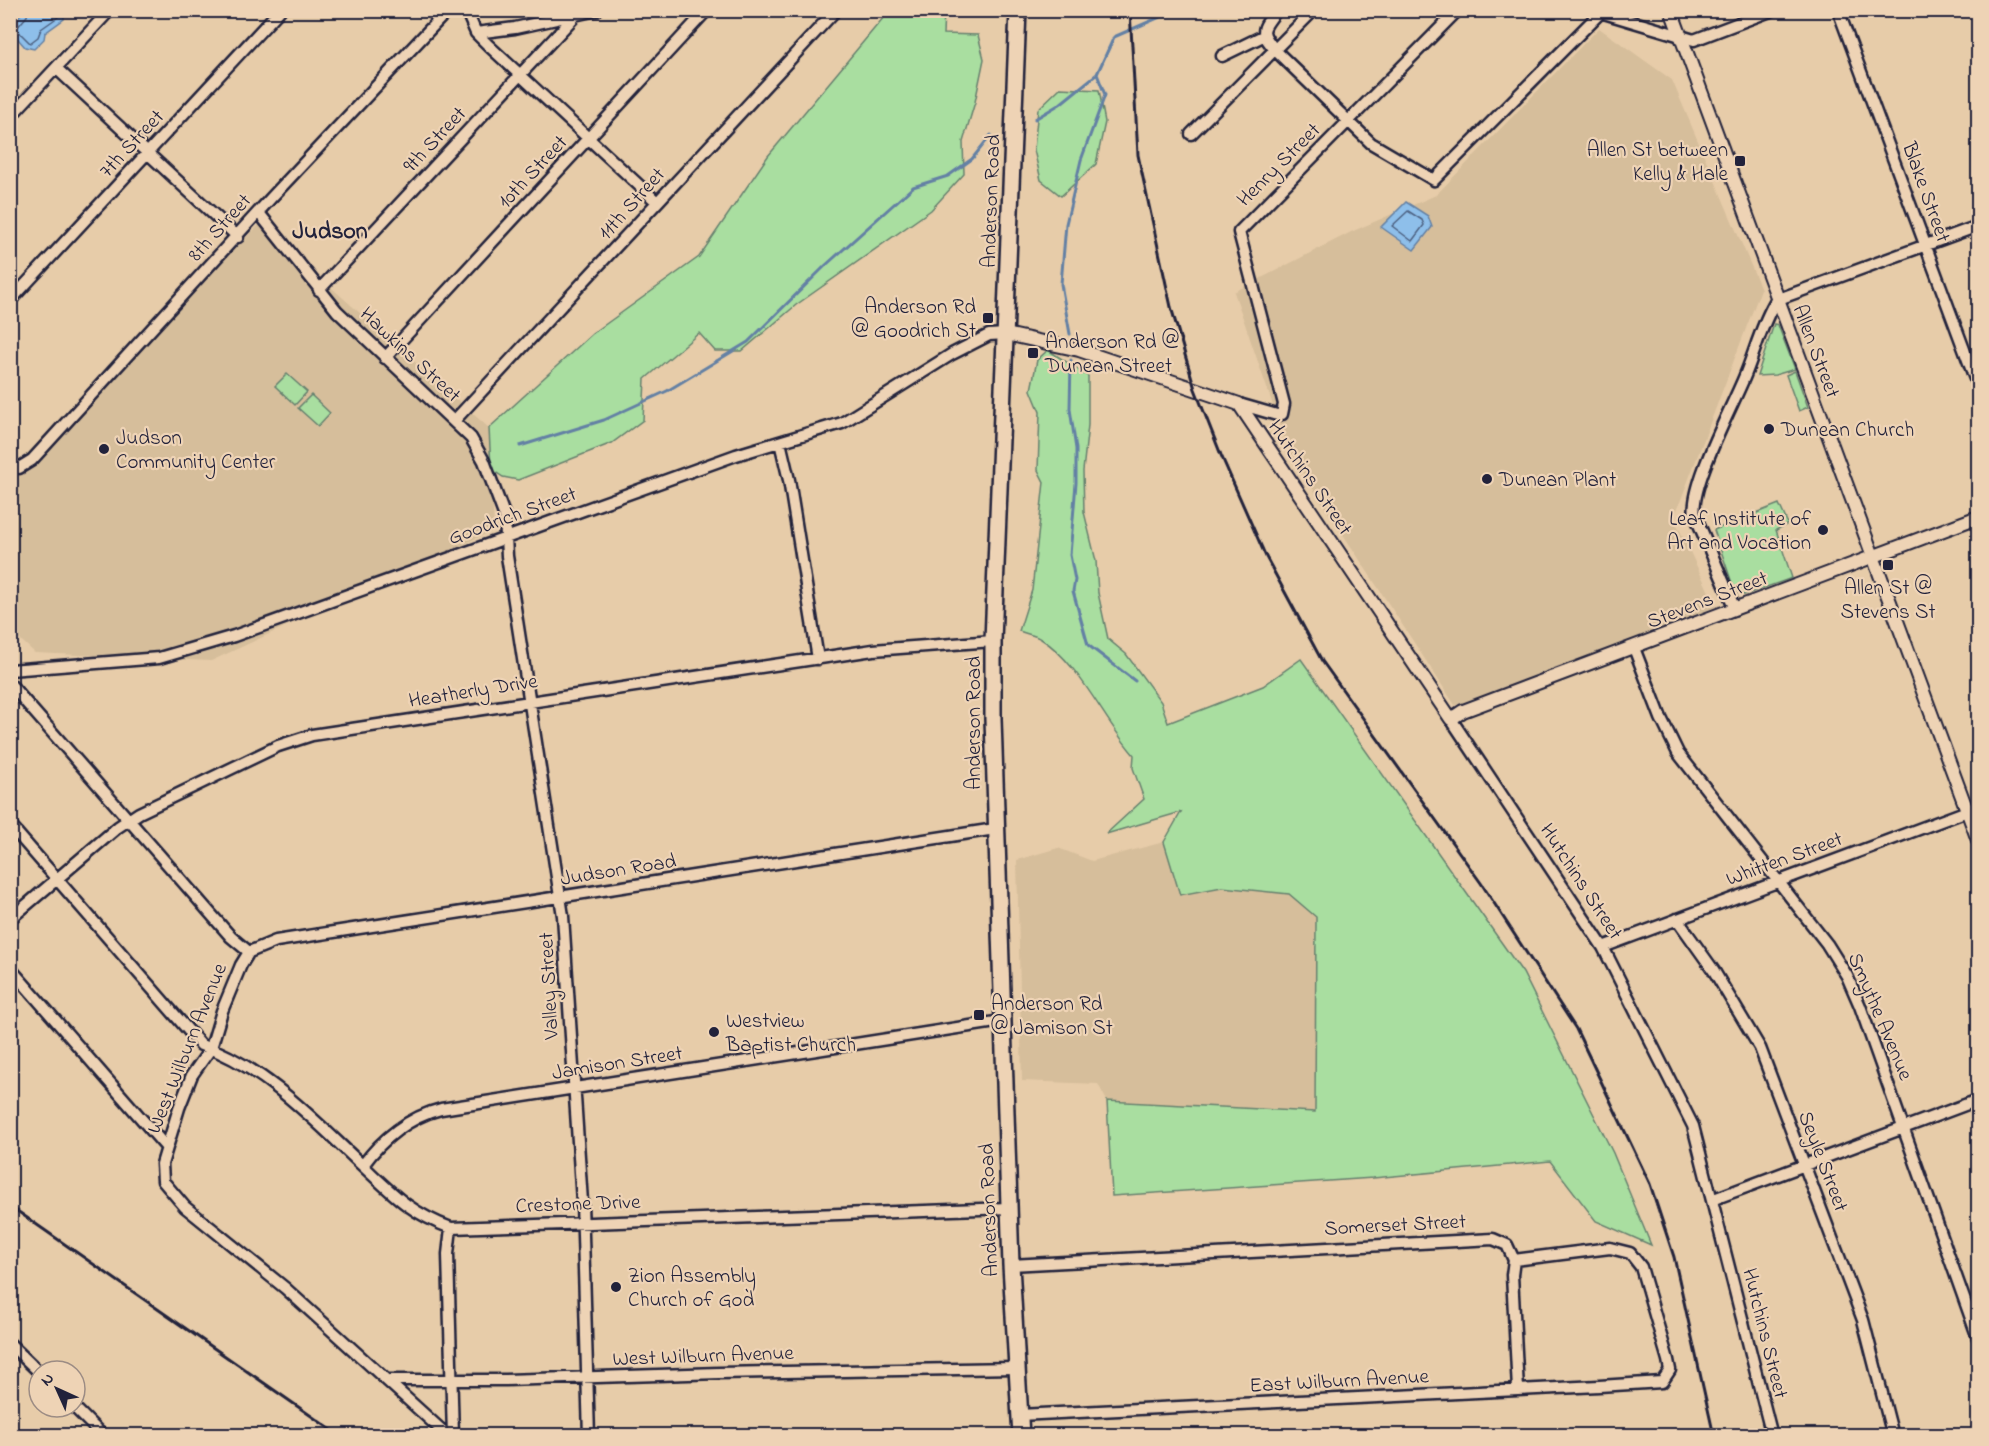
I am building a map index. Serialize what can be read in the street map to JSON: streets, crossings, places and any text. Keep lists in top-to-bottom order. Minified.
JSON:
{"streets":{"main road":["Anderson Road"],"street":["9th Street","7th Street","Henry Street","10th Street","Blake Street","11th Street","8th Street","Allen Street","Hawkins Street","Hutchins Street","Goodrich Street","Stevens Street","Heatherly Drive","Whitten Street","Judson Road","Valley Street","Smythe Avenue","West Wilburn Avenue","Jamison Street","Seyle Street","Crestone Drive","Somerset Street","East Wilburn Avenue"]},"crossings":[["9th Street","Hawkins Street"],["Henry Street","Hutchins Street"],["10th Street","Hawkins Street"],["Anderson Road","Goodrich Street"],["Anderson Road","Heatherly Drive"],["Anderson Road","Judson Road"],["Anderson Road","West Wilburn Avenue"],["Anderson Road","Jamison Street"],["Anderson Road","Crestone Drive"],["Anderson Road","Somerset Street"],["Anderson Road","East Wilburn Avenue"],["11th Street","Hawkins Street"],["8th Street","Hawkins Street"],["Allen Street","Stevens Street"],["Allen Street","Whitten Street"],["Hawkins Street","Goodrich Street"],["Hawkins Street","Valley Street"],["Hutchins Street","Stevens Street"],["Hutchins Street","Whitten Street"],["Goodrich Street","Valley Street"],["Stevens Street","Smythe Avenue"],["Heatherly Drive","Valley Street"],["Heatherly Drive","Crestone Drive"],["Whitten Street","Smythe Avenue"],["Whitten Street","Seyle Street"],["Judson Road","Valley Street"],["Judson Road","West Wilburn Avenue"],["Valley Street","West Wilburn Avenue"],["Valley Street","Jamison Street"],["Valley Street","Crestone Drive"],["West Wilburn Avenue","Crestone Drive"],["Jamison Street","Crestone Drive"],["Somerset Street","East Wilburn Avenue"]],"districts":["Judson"],"places":{"transit":["Allen St between Kelly & Hale","Anderson Rd @ Goodrich St","Anderson Rd @ Dunean Street","Allen St @ Stevens St","Anderson Rd @ Jamison St"],"other":["Dunean Church","Judson Community Center","Dunean Plant","Leaf Institute of Art and Vocation","Westview Baptist Church","Zion Assembly Church of God"]},"north":"top left"}
